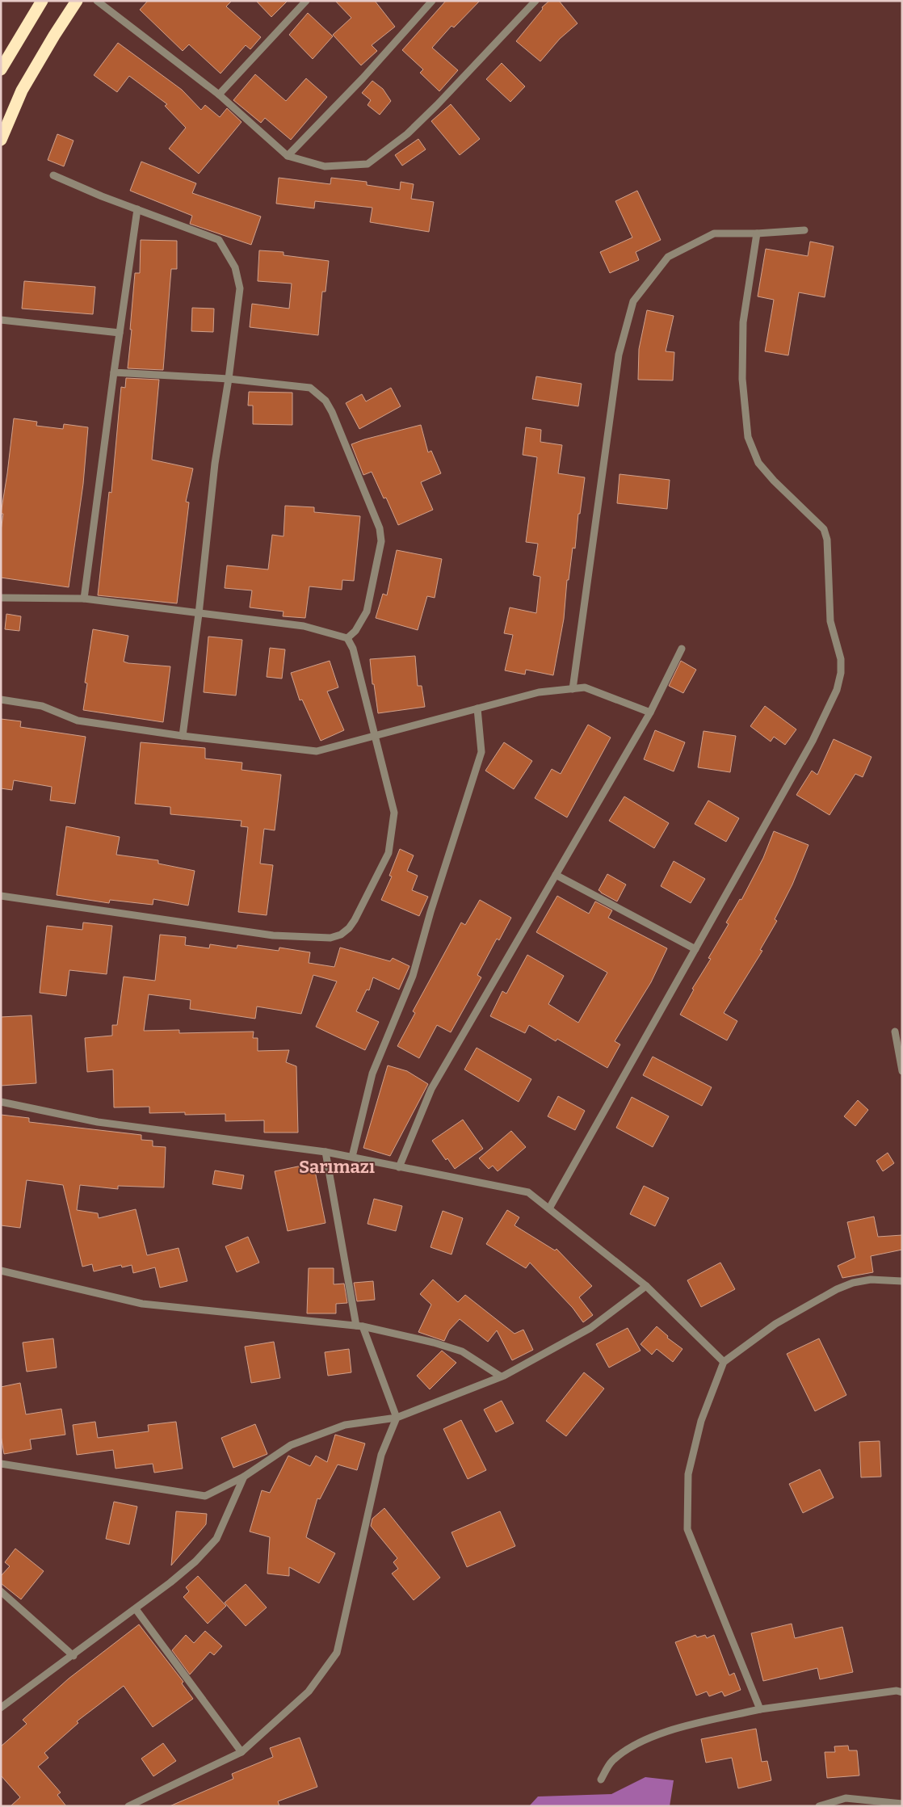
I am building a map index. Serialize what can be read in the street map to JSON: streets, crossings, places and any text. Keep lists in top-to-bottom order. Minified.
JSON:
{"districts":["Sarımazı"]}
